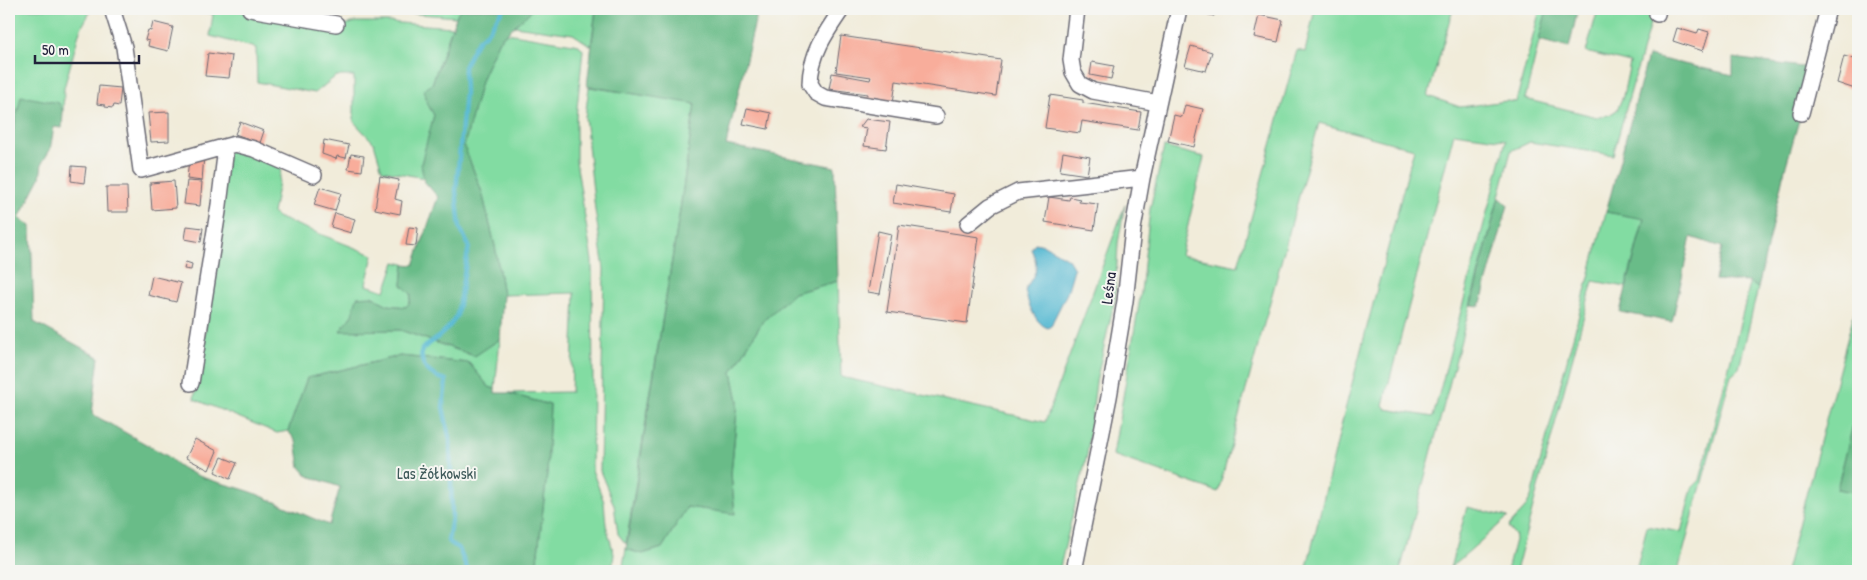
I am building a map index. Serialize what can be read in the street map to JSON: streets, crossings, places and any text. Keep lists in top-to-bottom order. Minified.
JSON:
{"streets":{"street":["Leśna"]},"parks":["Las Żółkowski"],"scale_bar":"50 m"}
